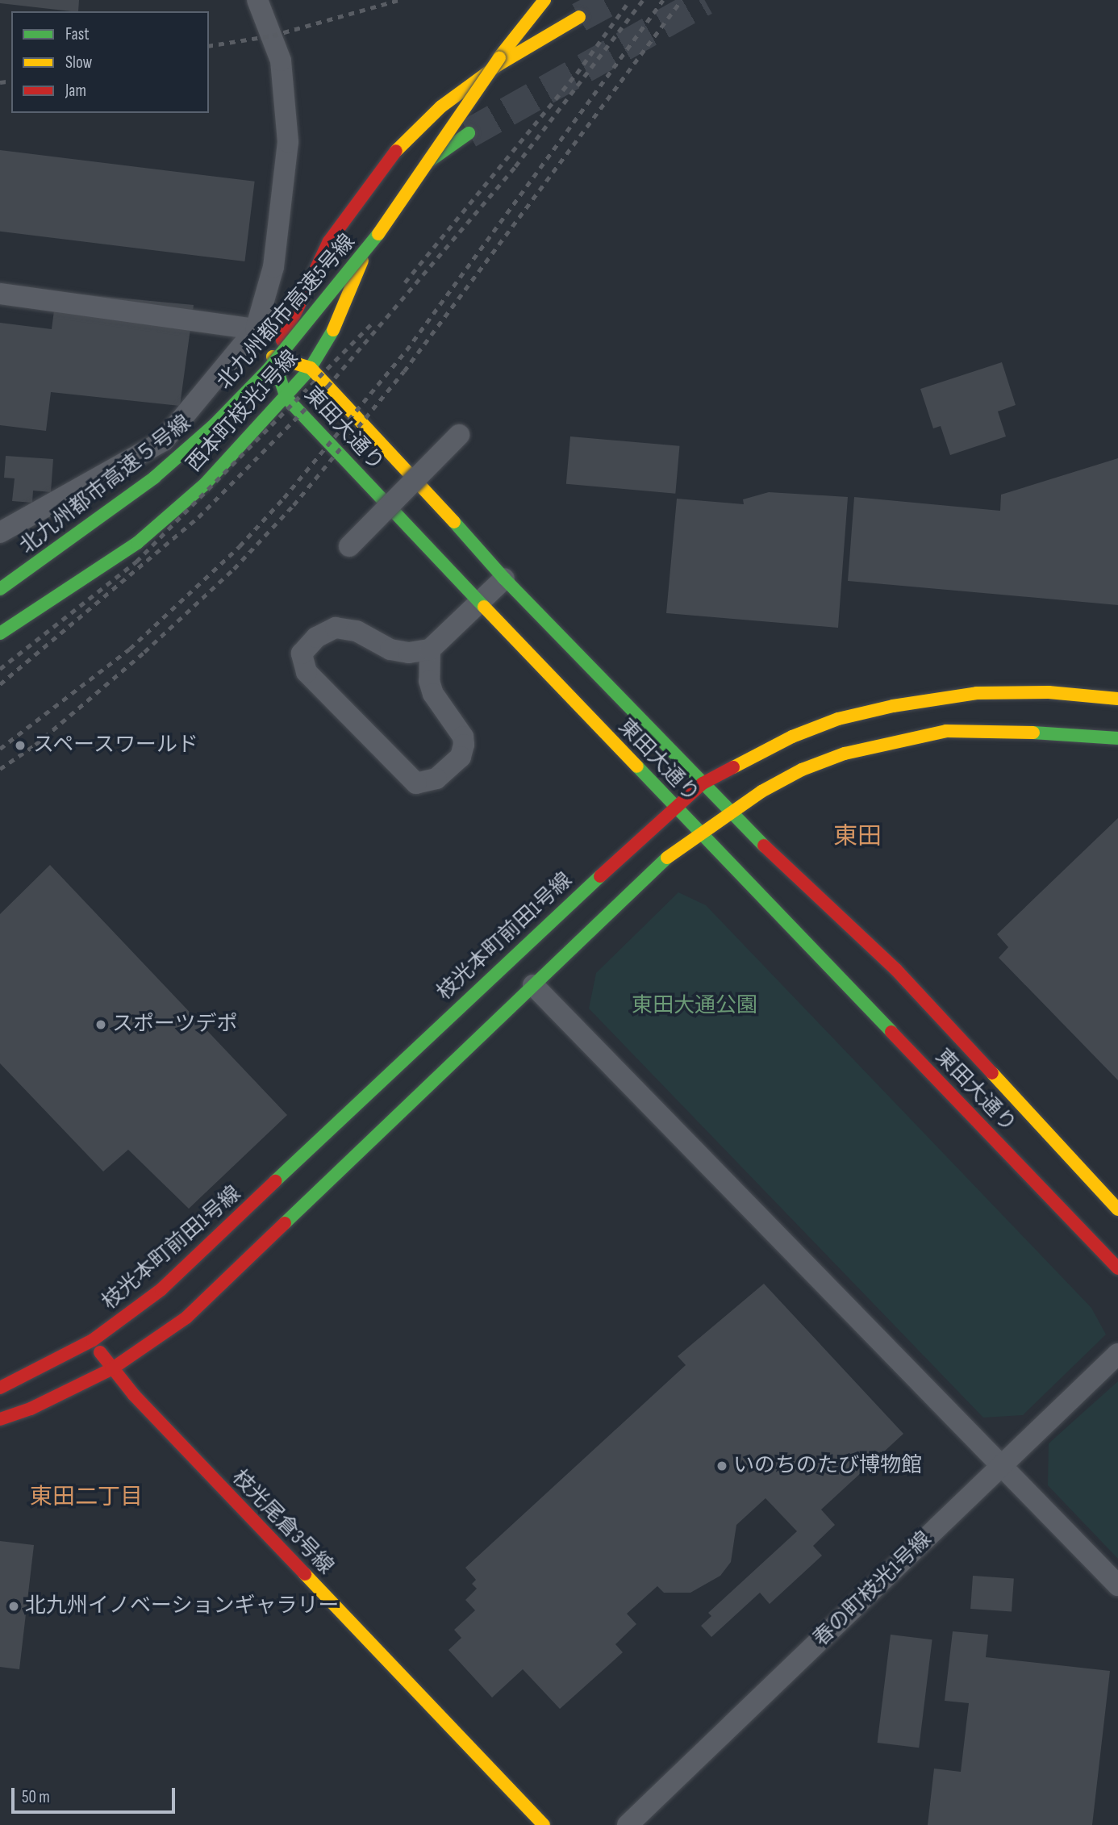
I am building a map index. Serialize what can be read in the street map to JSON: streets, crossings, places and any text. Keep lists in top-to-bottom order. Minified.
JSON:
{"streets":{"main road":["北九州都市高速5号線","西本町枝光1号線","東田大通り","枝光本町前田1号線","枝光尾倉3号線"],"street":["春の町枝光1号線"]},"crossings":[["北九州都市高速5号線","西本町枝光1号線"],["西本町枝光1号線","東田大通り"],["東田大通り","枝光本町前田1号線"],["枝光本町前田1号線","枝光尾倉3号線"]],"districts":["東田","東田二丁目"],"parks":["東田大通公園"],"places":["スペースワールド","スポーツデポ","いのちのたび博物館","北九州イノベーションギャラリー"],"legend":["Fast","Slow","Jam"],"scale_bar":"50 m"}
